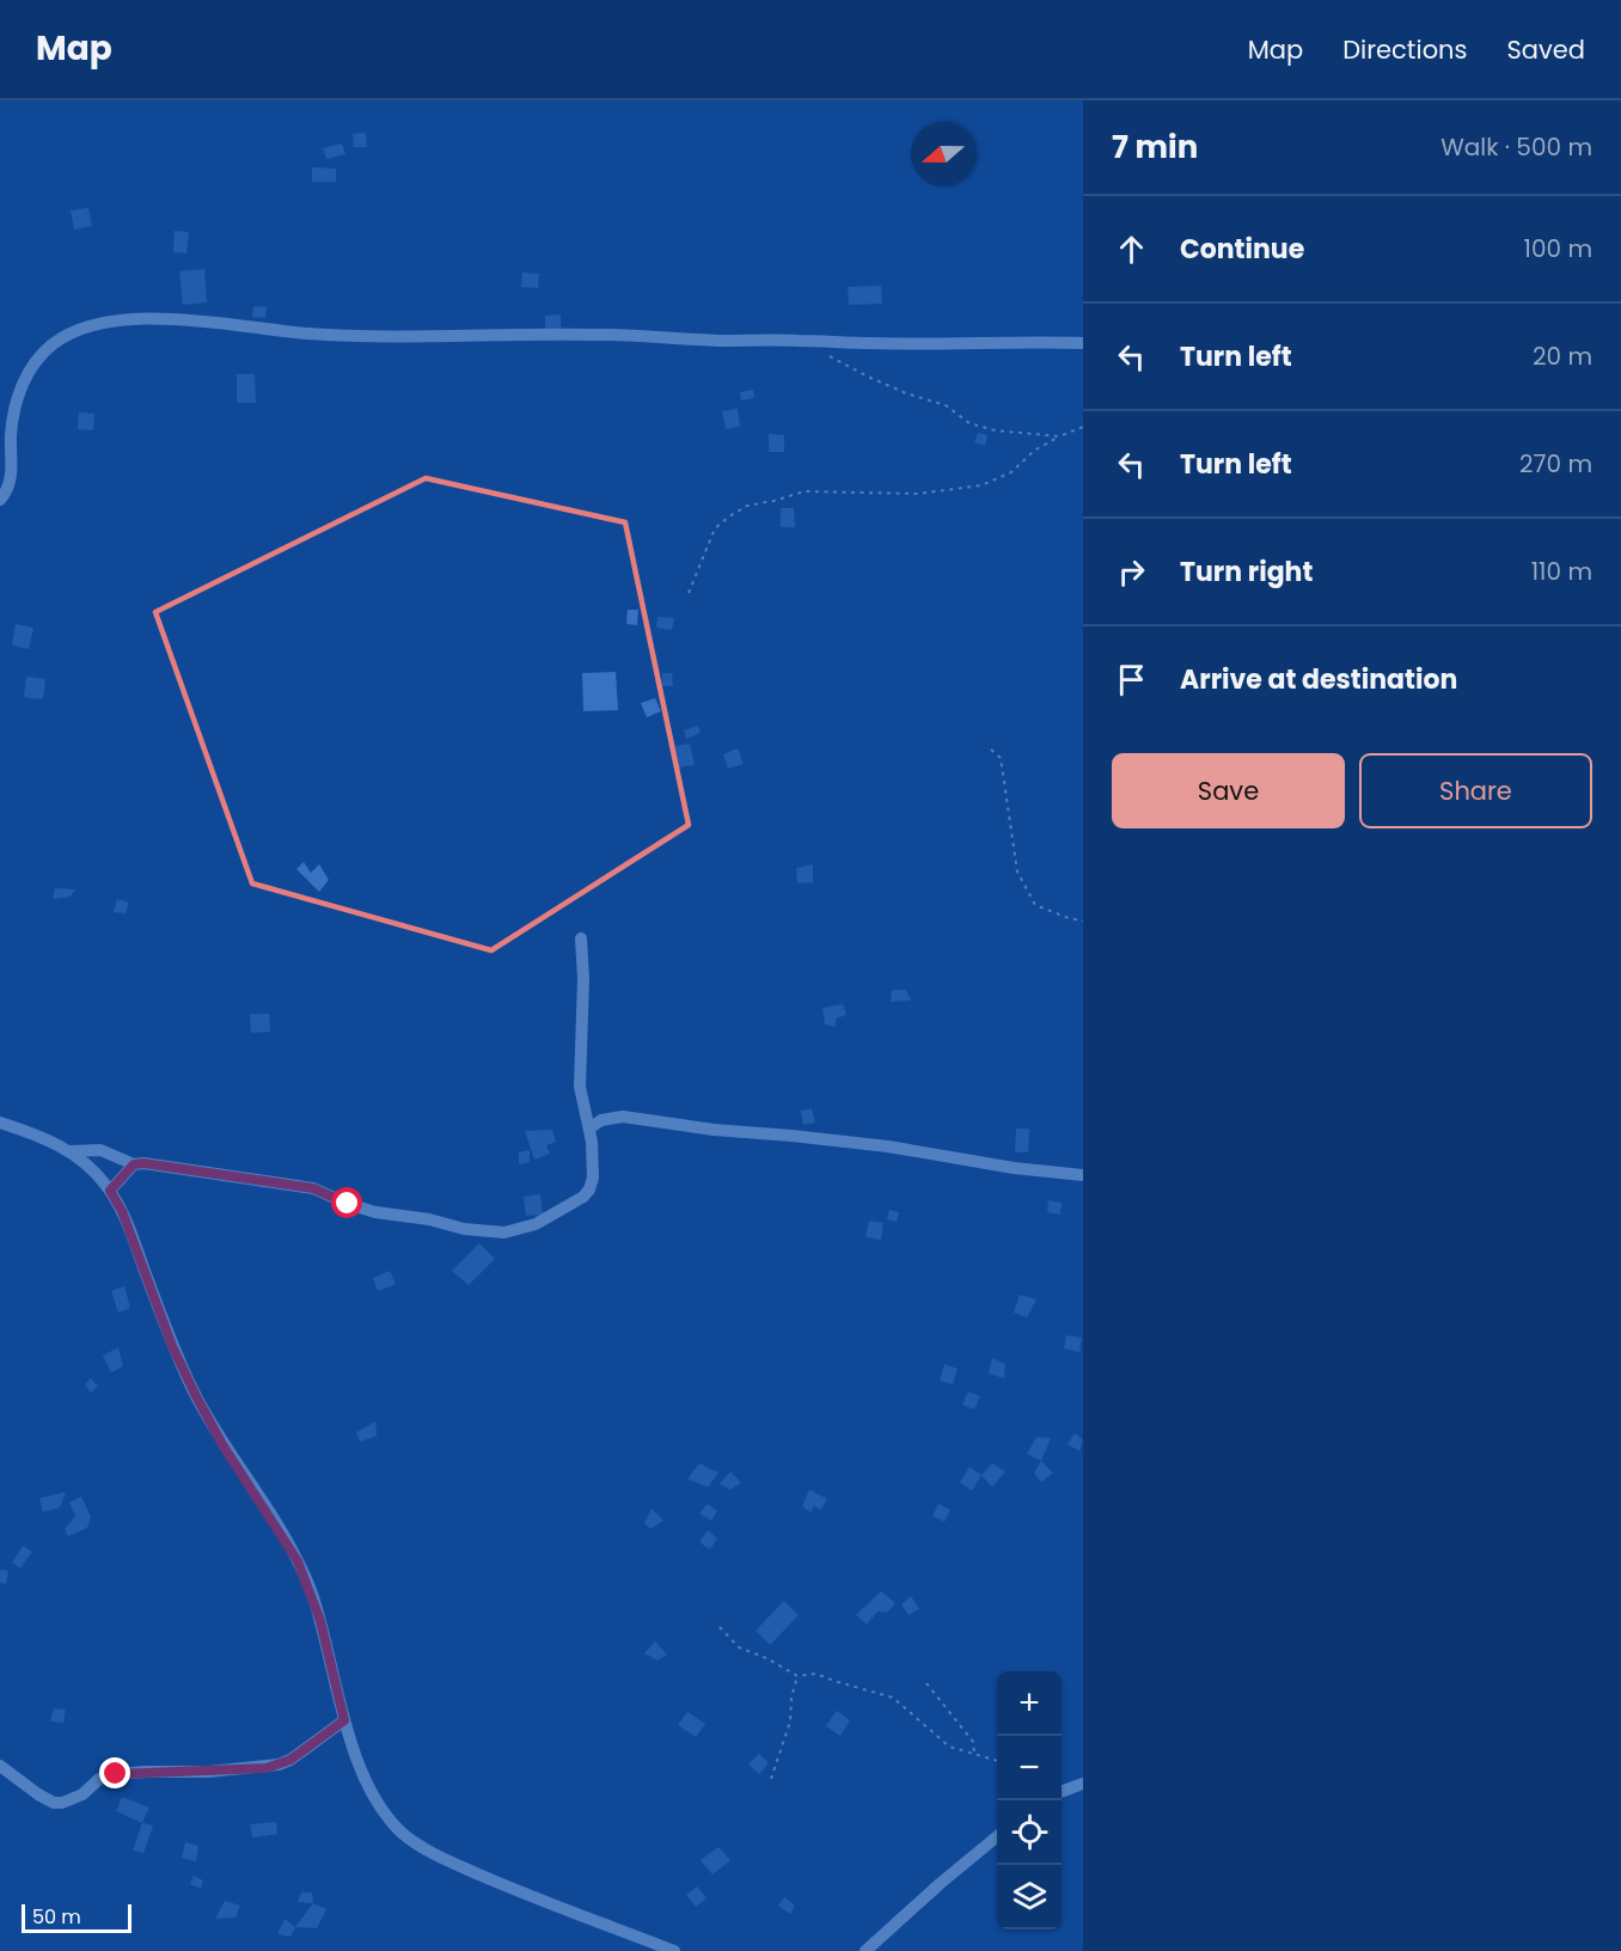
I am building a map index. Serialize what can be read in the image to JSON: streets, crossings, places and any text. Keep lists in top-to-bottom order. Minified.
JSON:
{"scale_bar":"50 m","north":"left","page":{"header":"Map","nav":["Map","Directions","Saved"],"heading":["7 min","Walk · 500 m"],"list":[["Continue","100 m"],["Turn left","20 m"],["Turn left","270 m"],["Turn right","110 m"],"Arrive at destination"],"buttons":["Save","Share"],"map_buttons":["+","−"],"scale":"50 m"}}
